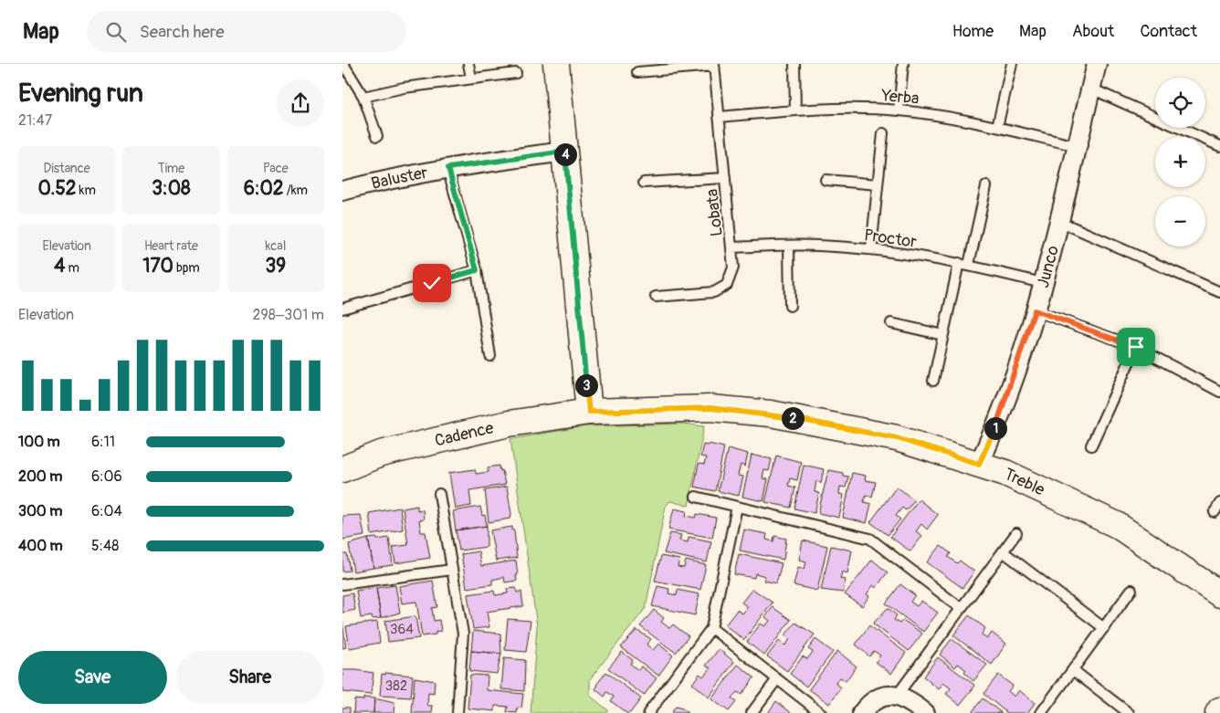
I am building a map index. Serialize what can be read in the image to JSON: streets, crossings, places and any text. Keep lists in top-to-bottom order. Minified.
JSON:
{"streets":{"street":["Baluster","Junco","Cadence","Treble"],"lane":["Yerba","Lobata","Proctor"]},"crossings":[["Yerba","Lobata"],["Yerba","Junco"],["Lobata","Proctor"],["Proctor","Junco"],["Junco","Treble"],["Cadence","Treble"]],"house_numbers":["364","382"],"page":{"header":"Map","search":"Search here","nav":["Home","Map","About","Contact"],"heading":["Evening run","21:47"],"map_buttons":["+","−"],"stats":[["Distance","0.52 km"],["Time","3:08"],["Pace","6:02 /km"],["Elevation","4 m"],["Heart rate","170 bpm"],["kcal","39"]],"pins":["4","3","2","1"],"chart":["Elevation","298–301 m"],"list":[{"name":"100 m","note":"6:11"},{"name":"200 m","note":"6:06"},{"name":"300 m","note":"6:04"},{"name":"400 m","note":"5:48"}],"buttons":["Save","Share"]}}
